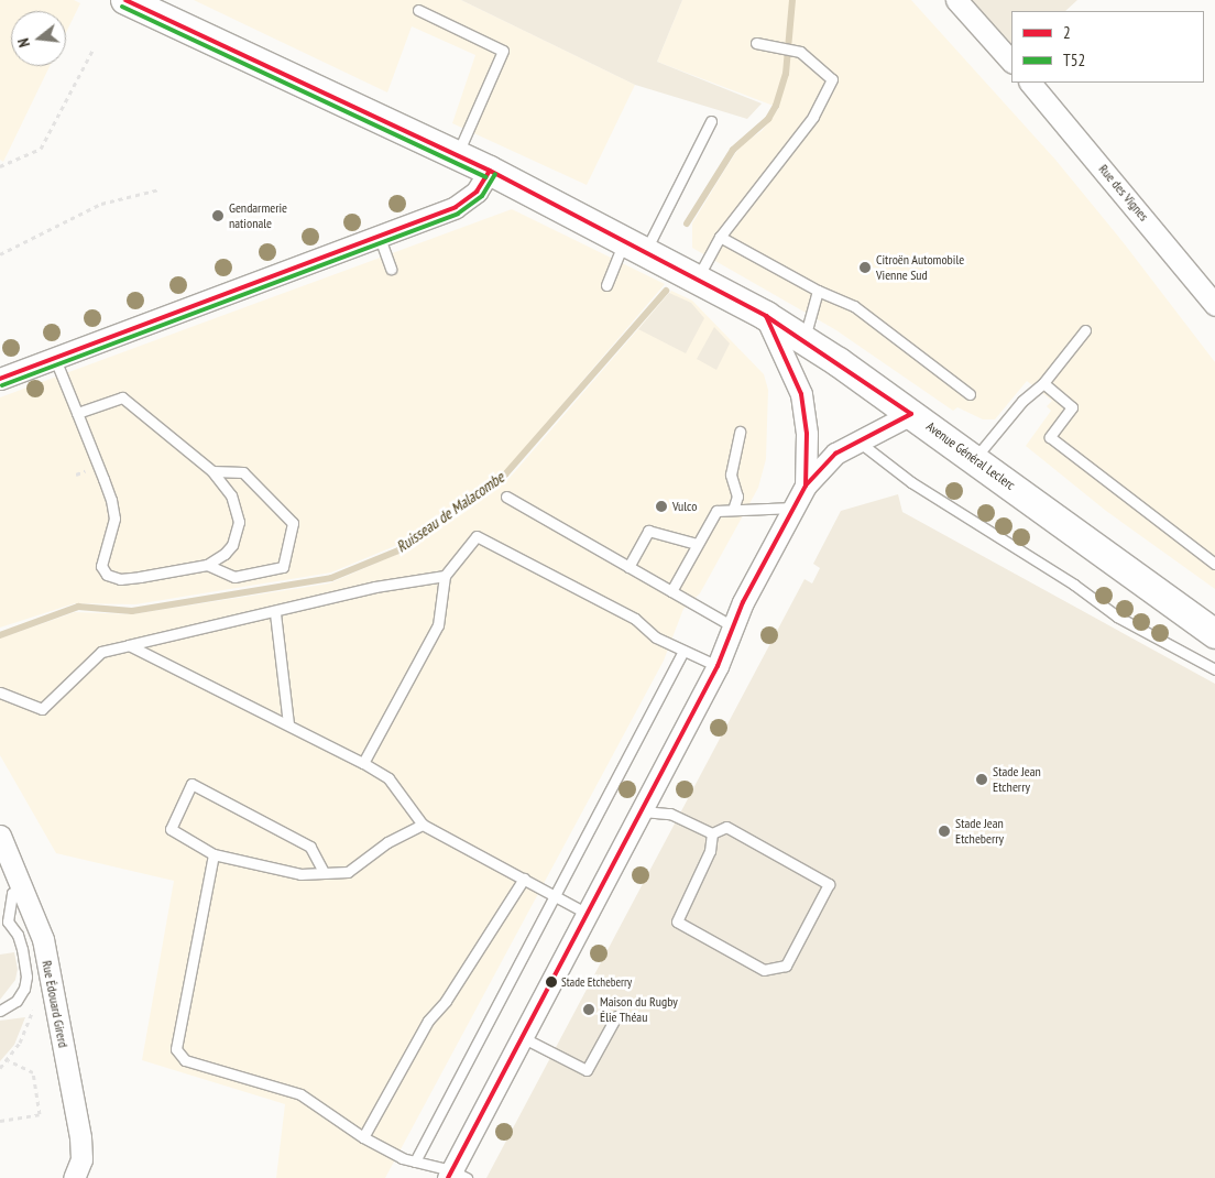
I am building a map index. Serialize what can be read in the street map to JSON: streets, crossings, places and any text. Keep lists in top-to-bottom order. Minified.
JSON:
{"streets":{"main road":["Avenue Général Leclerc"],"street":["Rue des Vignes","Rue Édouard Girerd"]},"water":["Ruisseau de Malacombe"],"places":["Gendarmerie nationale","Citroën Automobile Vienne Sud","Vulco","Stade Jean Etcherry","Stade Jean Etcheberry","Stade Etcheberry","Maison du Rugby Élie Théau"],"lines":["transit line 2","transit line T52"],"legend":["2","T52"],"north":"left"}
